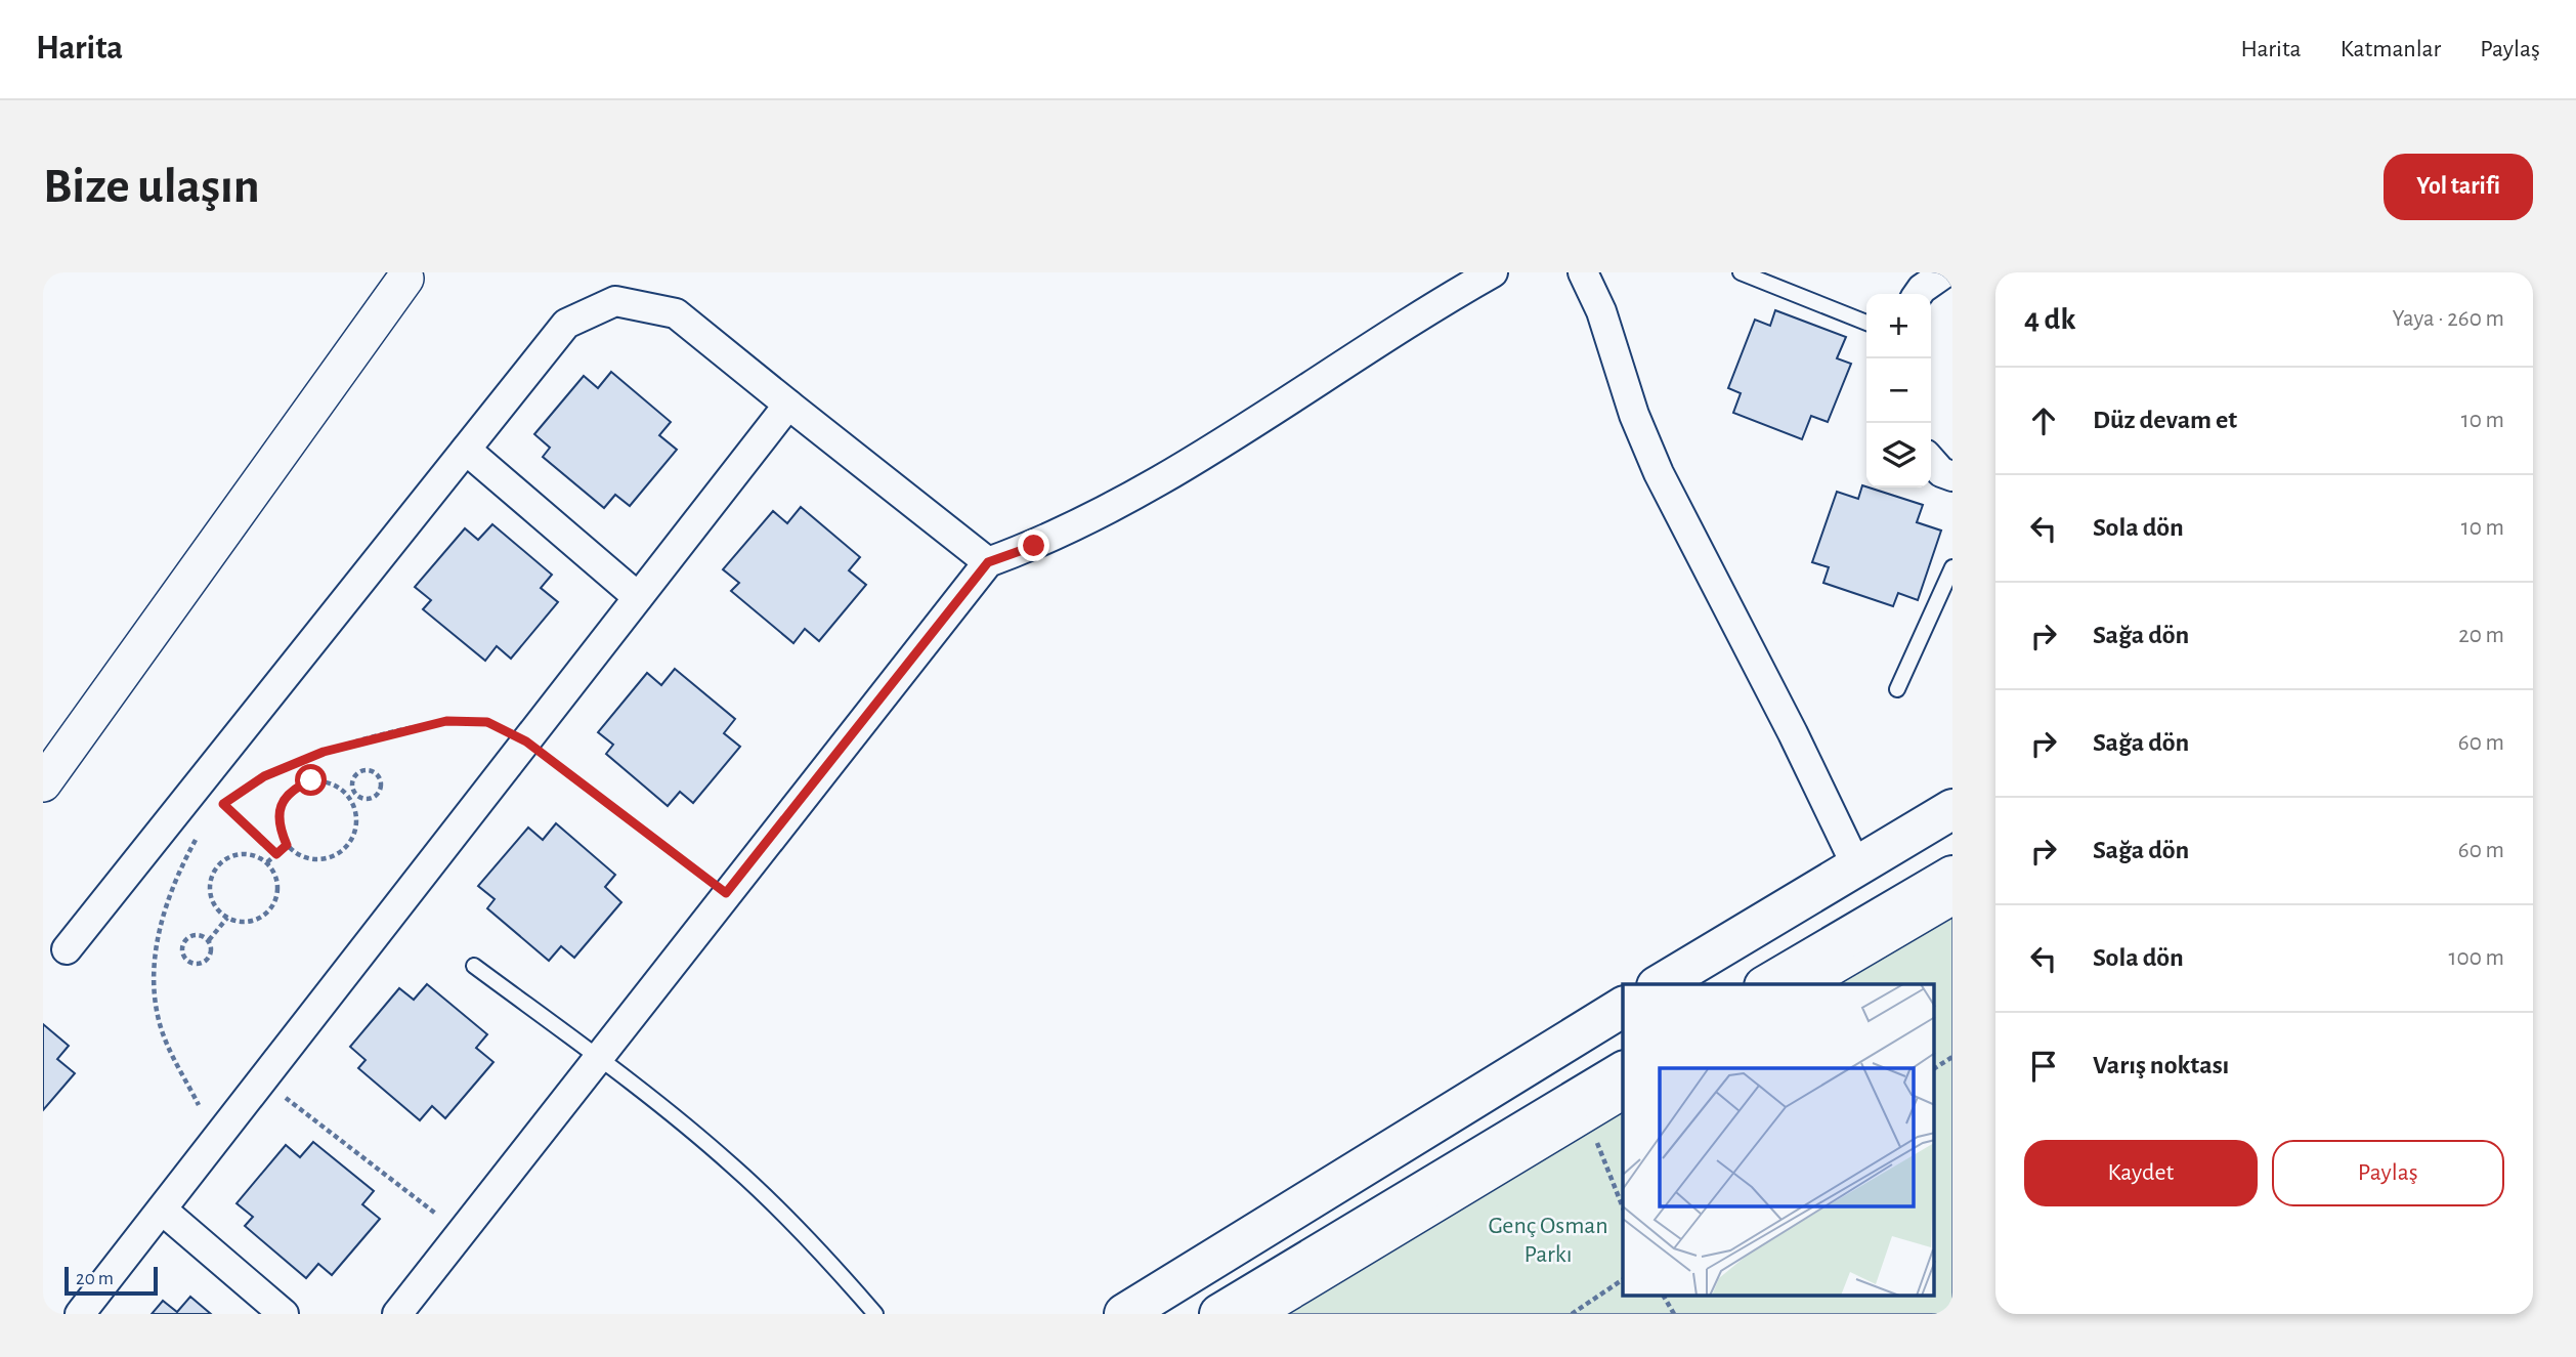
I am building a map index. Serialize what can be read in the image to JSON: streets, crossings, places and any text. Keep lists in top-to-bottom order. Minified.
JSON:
{"parks":["Genç Osman Parkı"],"scale_bar":"20 m","page":{"header":"Harita","nav":["Harita","Katmanlar","Paylaş"],"buttons":["Yol tarifi",["Kaydet","Paylaş"]],"title":"Bize ulaşın","heading":["4 dk","Yaya · 260 m"],"map_buttons":["+","−"],"list":[["Düz devam et","10 m"],["Sola dön","10 m"],["Sağa dön","20 m"],["Sağa dön","60 m"],["Sağa dön","60 m"],["Sola dön","100 m"],"Varış noktası"],"scale":"20 m"}}
